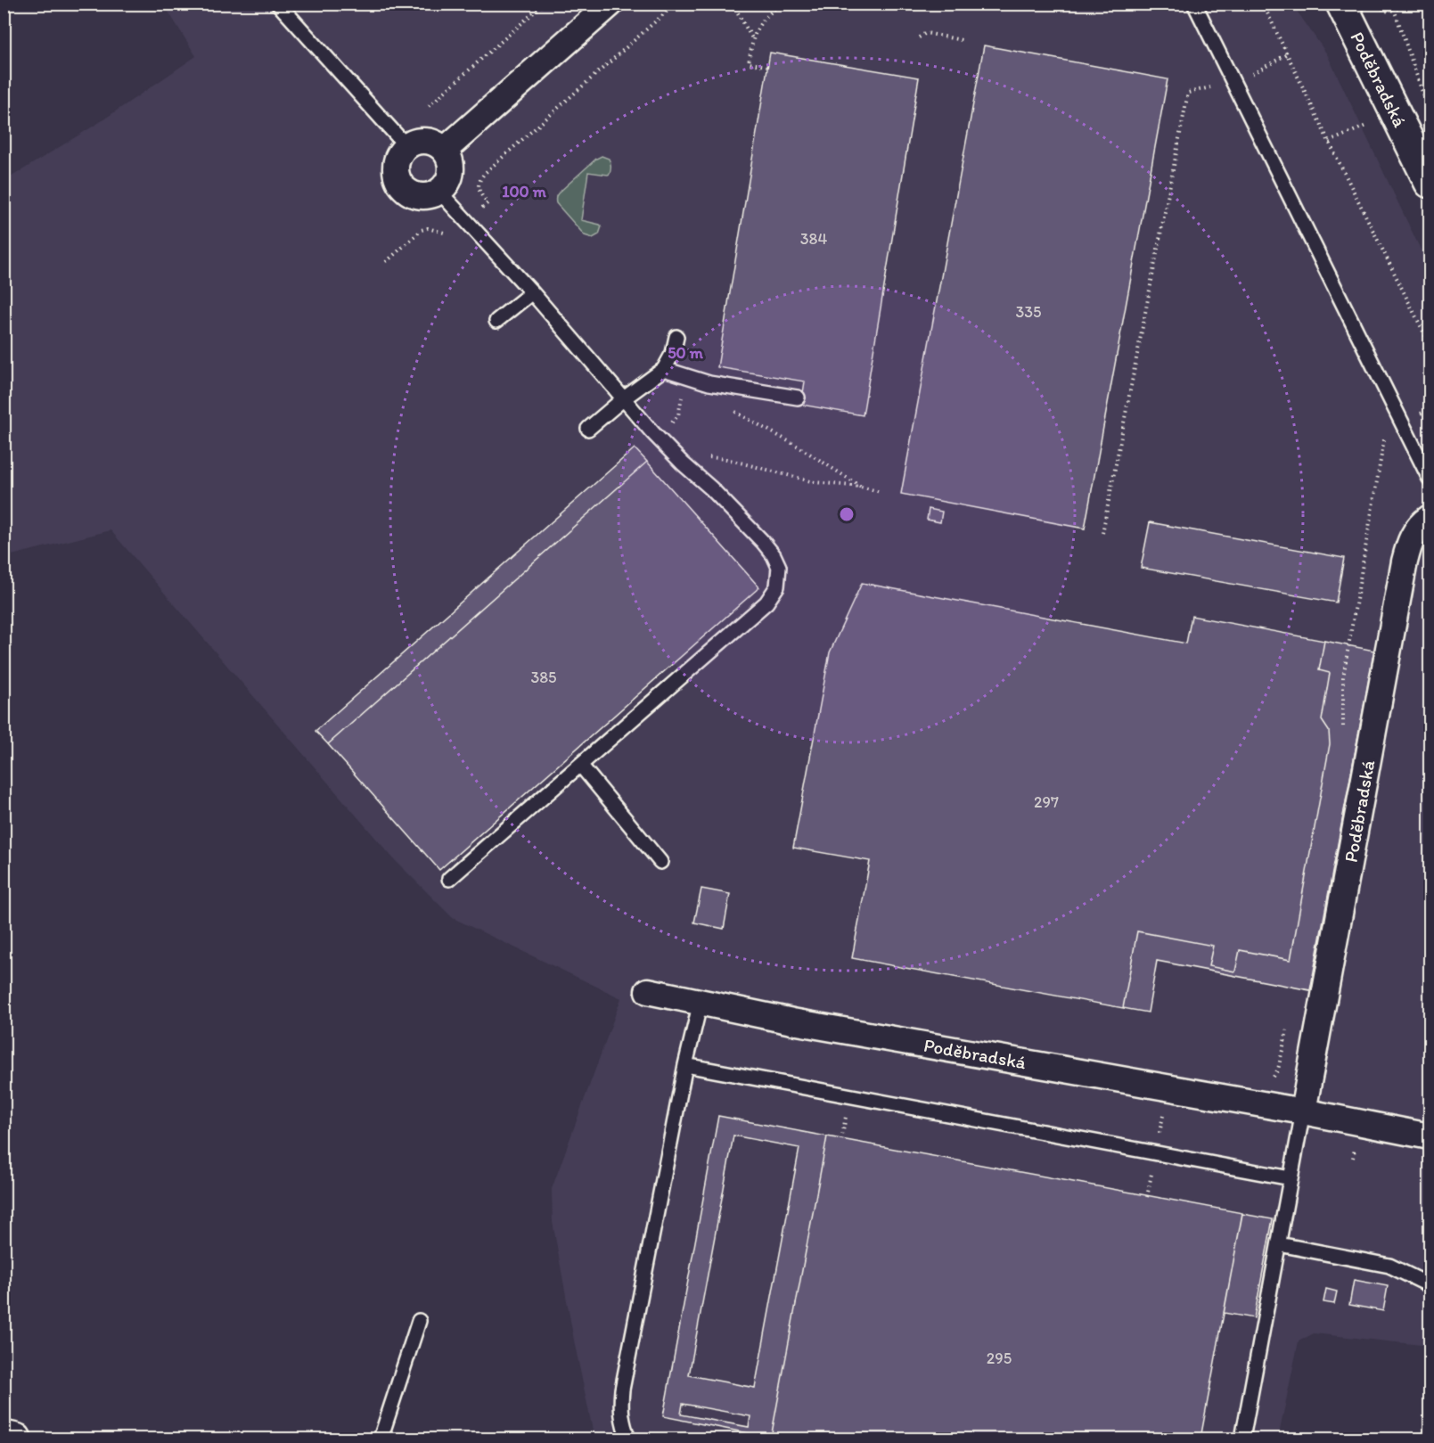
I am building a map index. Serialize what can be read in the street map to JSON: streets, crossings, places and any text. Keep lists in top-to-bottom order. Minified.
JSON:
{"streets":{"street":["Poděbradská"]},"house_numbers":["384","335","385","297","295"],"rings":["100 m","50 m"]}
